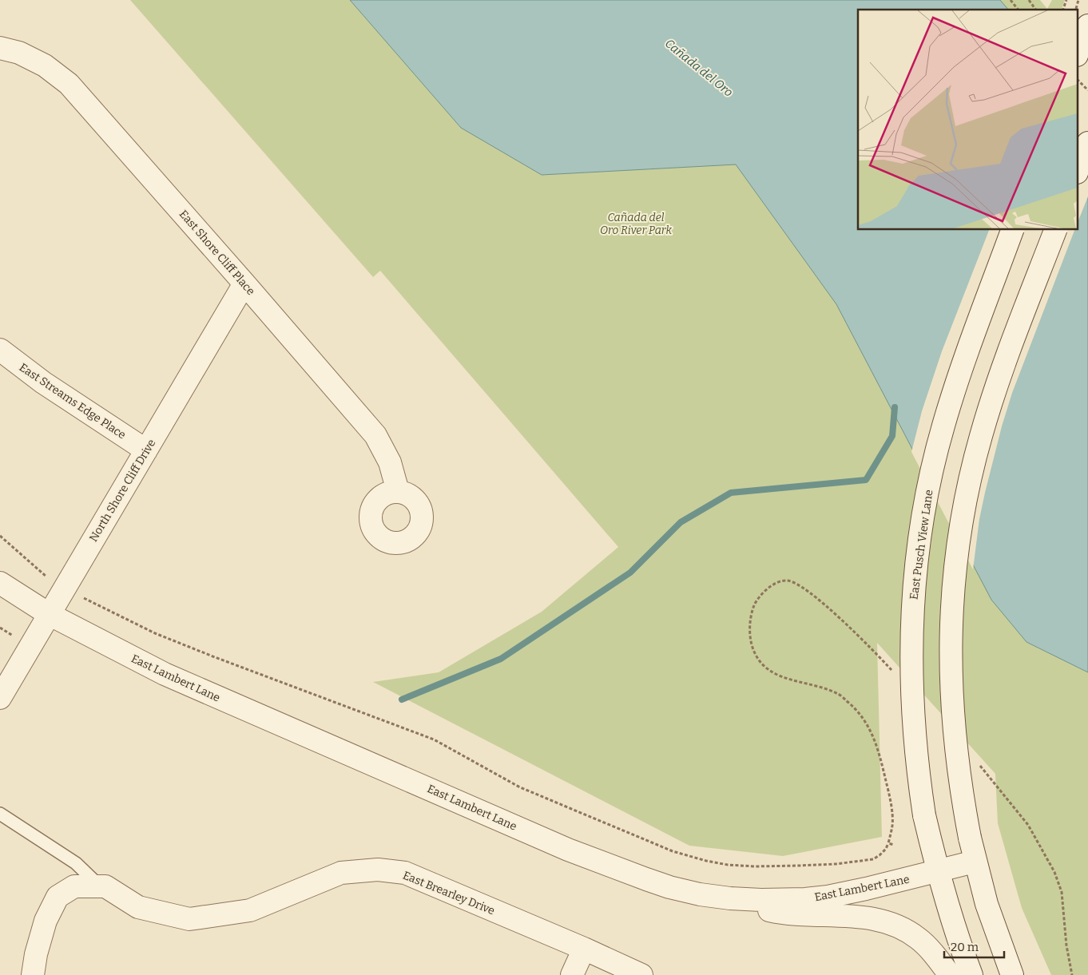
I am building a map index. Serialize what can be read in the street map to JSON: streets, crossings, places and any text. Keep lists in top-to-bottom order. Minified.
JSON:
{"streets":{"street":["East Shore Cliff Place","East Streams Edge Place","North Shore Cliff Drive","East Pusch View Lane","East Lambert Lane","East Brearley Drive"]},"crossings":[["East Shore Cliff Place","North Shore Cliff Drive"],["East Streams Edge Place","North Shore Cliff Drive"],["North Shore Cliff Drive","East Lambert Lane"],["East Pusch View Lane","East Lambert Lane"]],"water":["Cañada del Oro"],"parks":["Cañada del Oro River Park"],"scale_bar":"20 m"}
